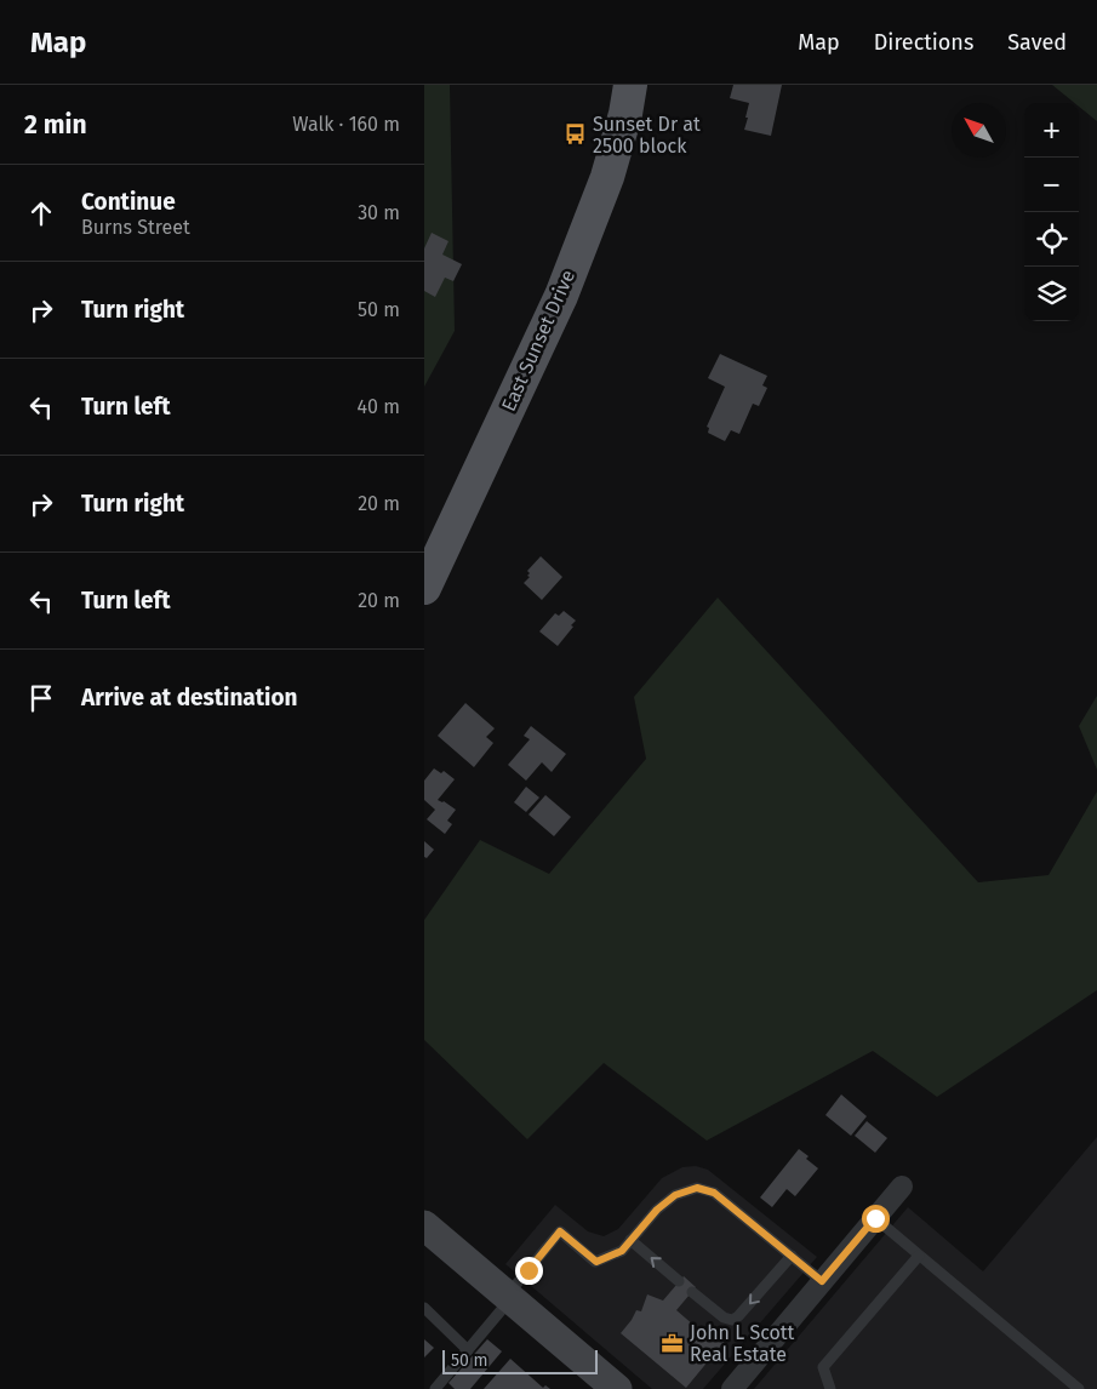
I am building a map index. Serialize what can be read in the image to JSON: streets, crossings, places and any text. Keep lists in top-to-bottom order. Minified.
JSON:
{"streets":{"main road":["East Sunset Drive"]},"places":{"bus stop":["Sunset Dr at 2500 block"],"office":["John L Scott Real Estate"]},"scale_bar":"50 m","north":"top left","page":{"header":"Map","nav":["Map","Directions","Saved"],"heading":["2 min","Walk · 160 m"],"map_buttons":["+","−"],"list":[["Continue","Burns Street","30 m"],["Turn right","50 m"],["Turn left","40 m"],["Turn right","20 m"],["Turn left","20 m"],"Arrive at destination"],"scale":"50 m"}}
